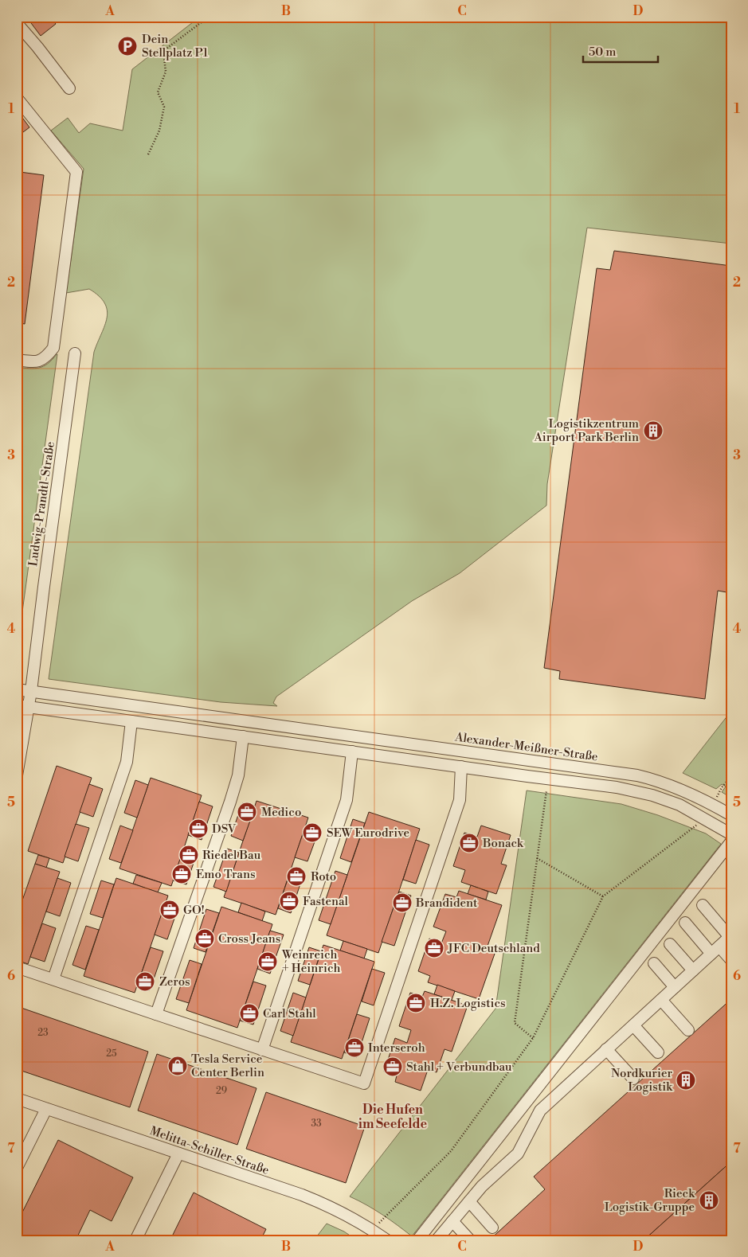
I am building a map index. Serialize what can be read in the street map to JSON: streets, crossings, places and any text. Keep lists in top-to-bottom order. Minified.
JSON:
{"streets":{"street":["Ludwig-Prandtl-Straße","Alexander-Meißner-Straße","Melitta-Schiller-Straße"]},"crossings":[["Ludwig-Prandtl-Straße","Alexander-Meißner-Straße"]],"districts":["Die Hufen im Seefelde"],"places":{"parking":["Dein Stellplatz P1"],"building":["Logistikzentrum Airport Park Berlin","Nordkurier Logistik","Rieck Logistik-Gruppe"],"office":["Medico","DSV","SEW Eurodrive","Bonack","Riedel Bau","Emo Trans","Roto","Fastenal","Brandident","GO!","Cross Jeans","JFC Deutschland","Weinreich + Heinrich","Zeros","H.Z. Logistics","Carl Stahl","Interseroh","Stahl + Verbundbau"],"shop":["Tesla Service Center Berlin"]},"house_numbers":["23","25","29","33"],"scale_bar":"50 m","grid":{"columns":["A","B","C","D"],"rows":["1","2","3","4","5","6","7"]}}
